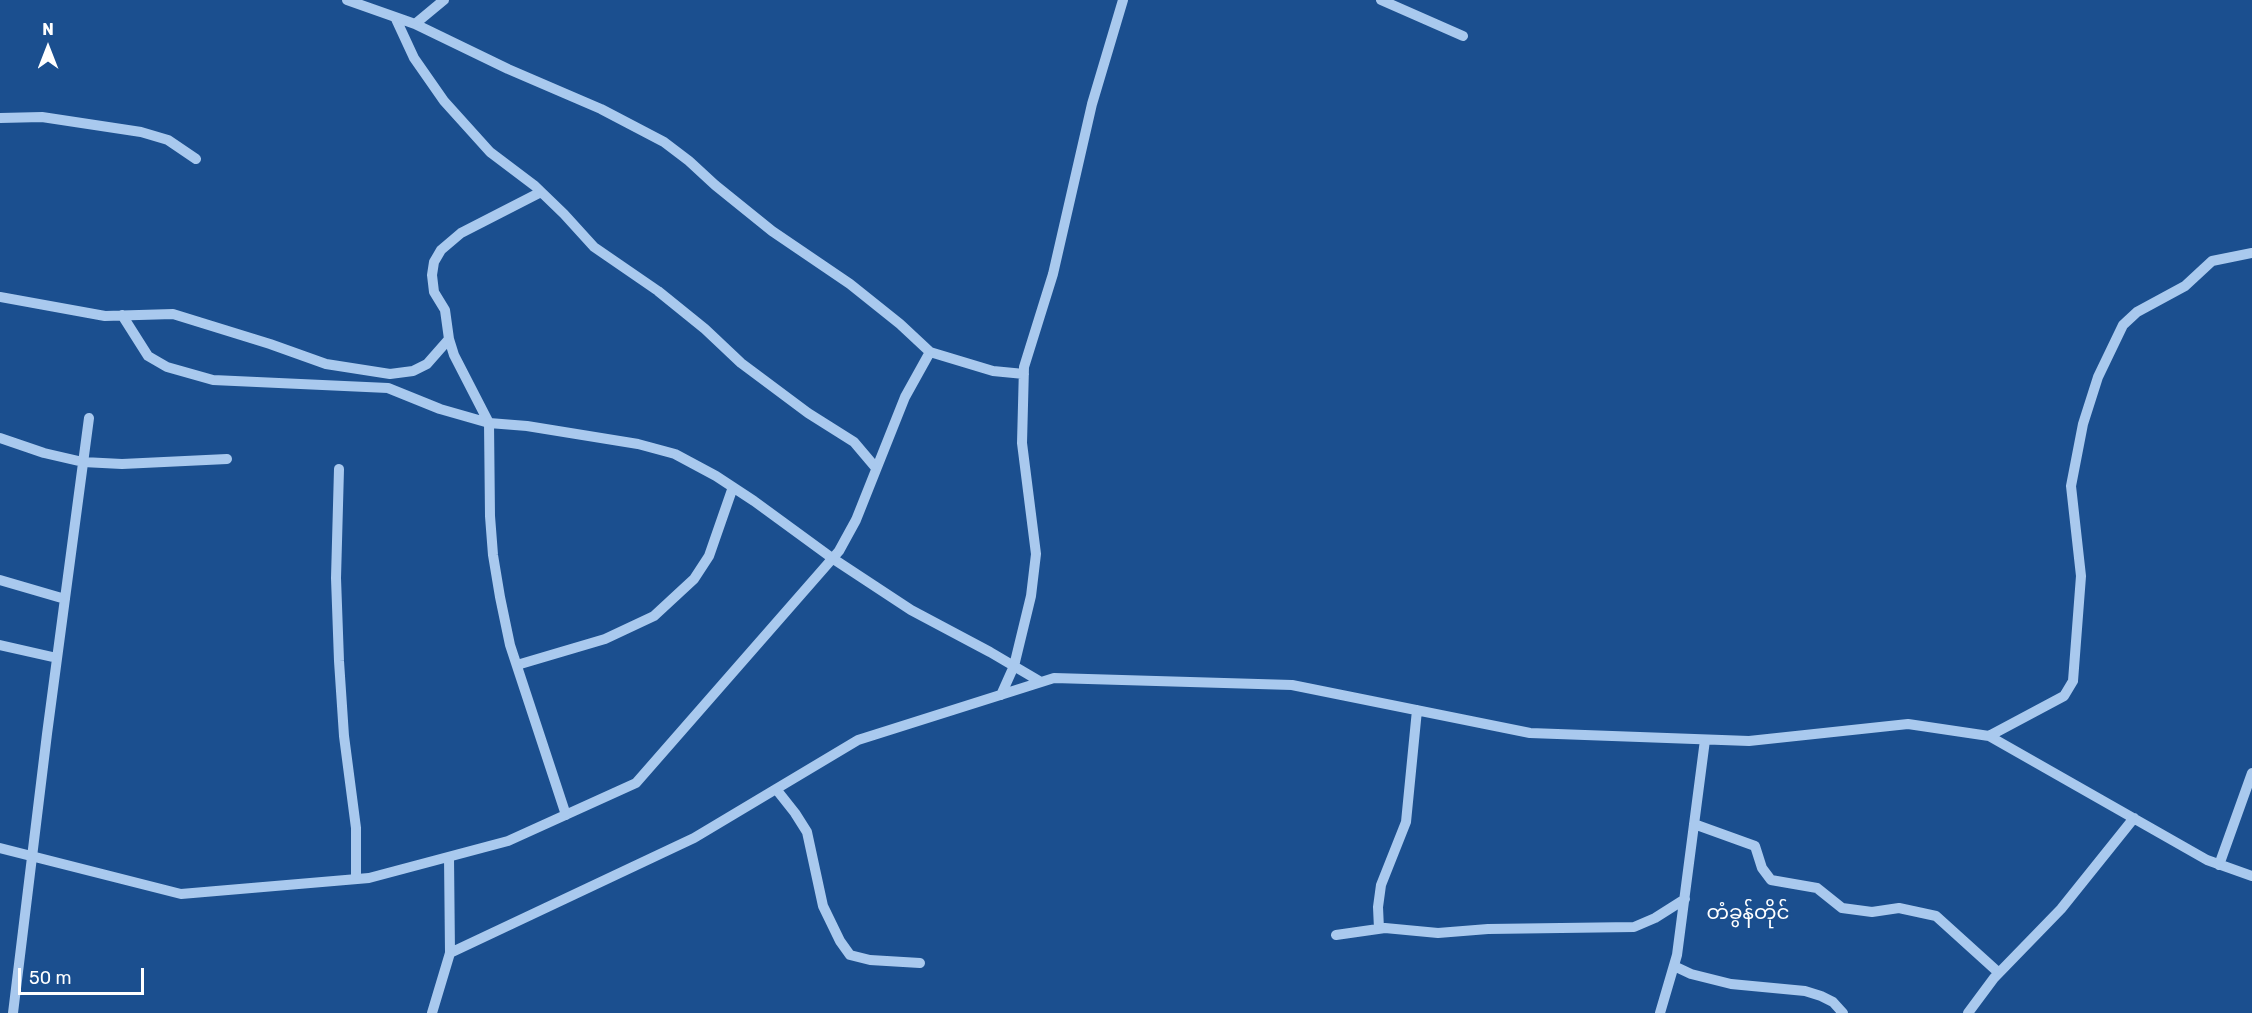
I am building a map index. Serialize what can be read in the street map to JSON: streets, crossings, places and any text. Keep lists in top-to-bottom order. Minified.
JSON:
{"districts":["တံခွန်တိုင်"],"scale_bar":"50 m","north":"top"}
